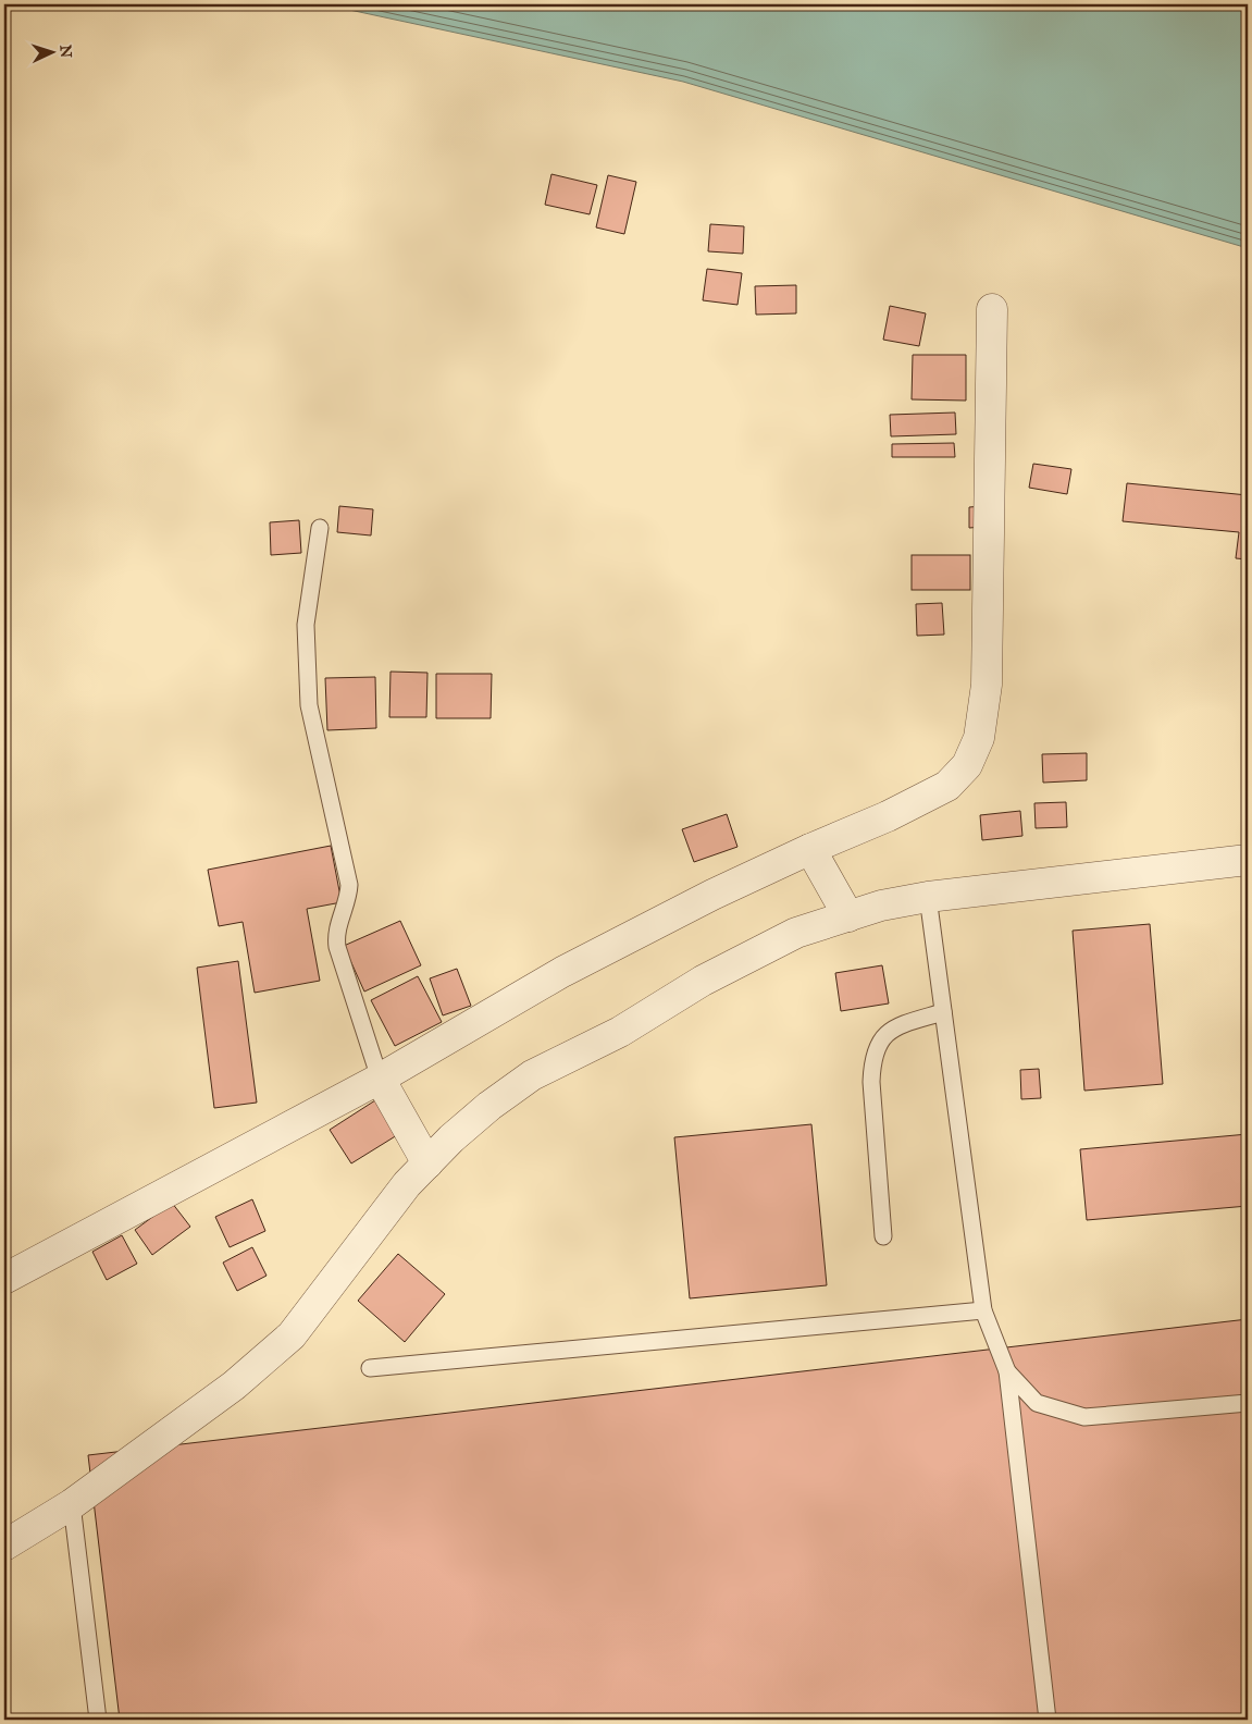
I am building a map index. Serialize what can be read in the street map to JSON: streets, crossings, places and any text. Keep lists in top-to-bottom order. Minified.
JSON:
{"north":"right"}
